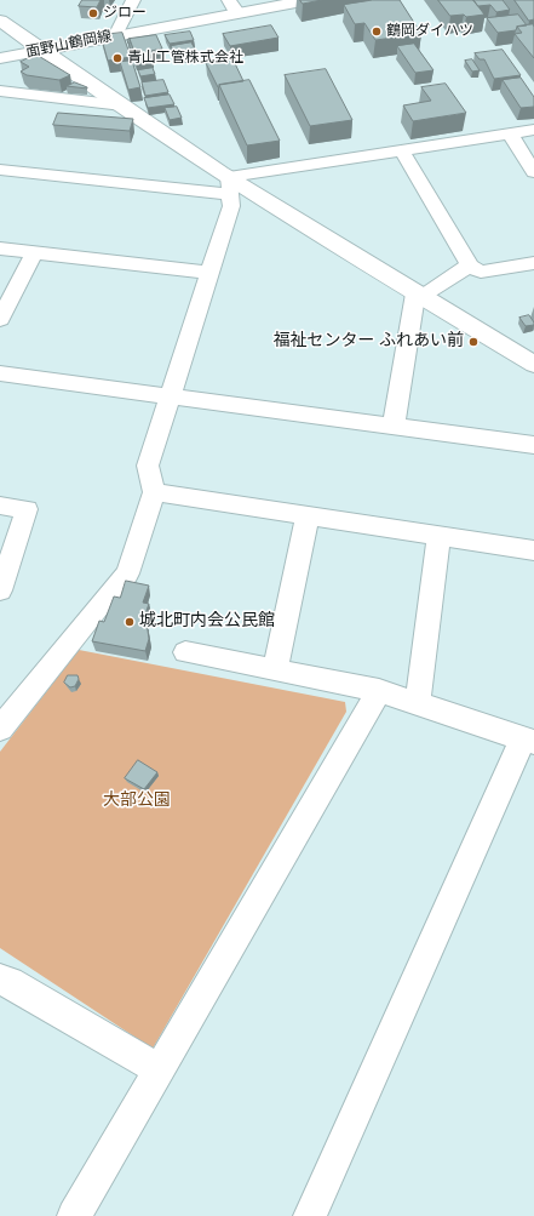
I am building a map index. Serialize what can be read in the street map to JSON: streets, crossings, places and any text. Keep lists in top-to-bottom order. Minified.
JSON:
{"streets":{"street":["面野山鶴岡線"]},"parks":["大部公園"],"places":["ジロー","鶴岡ダイハツ","青山工管株式会社","福祉センター ふれあい前","城北町内会公民館"]}
